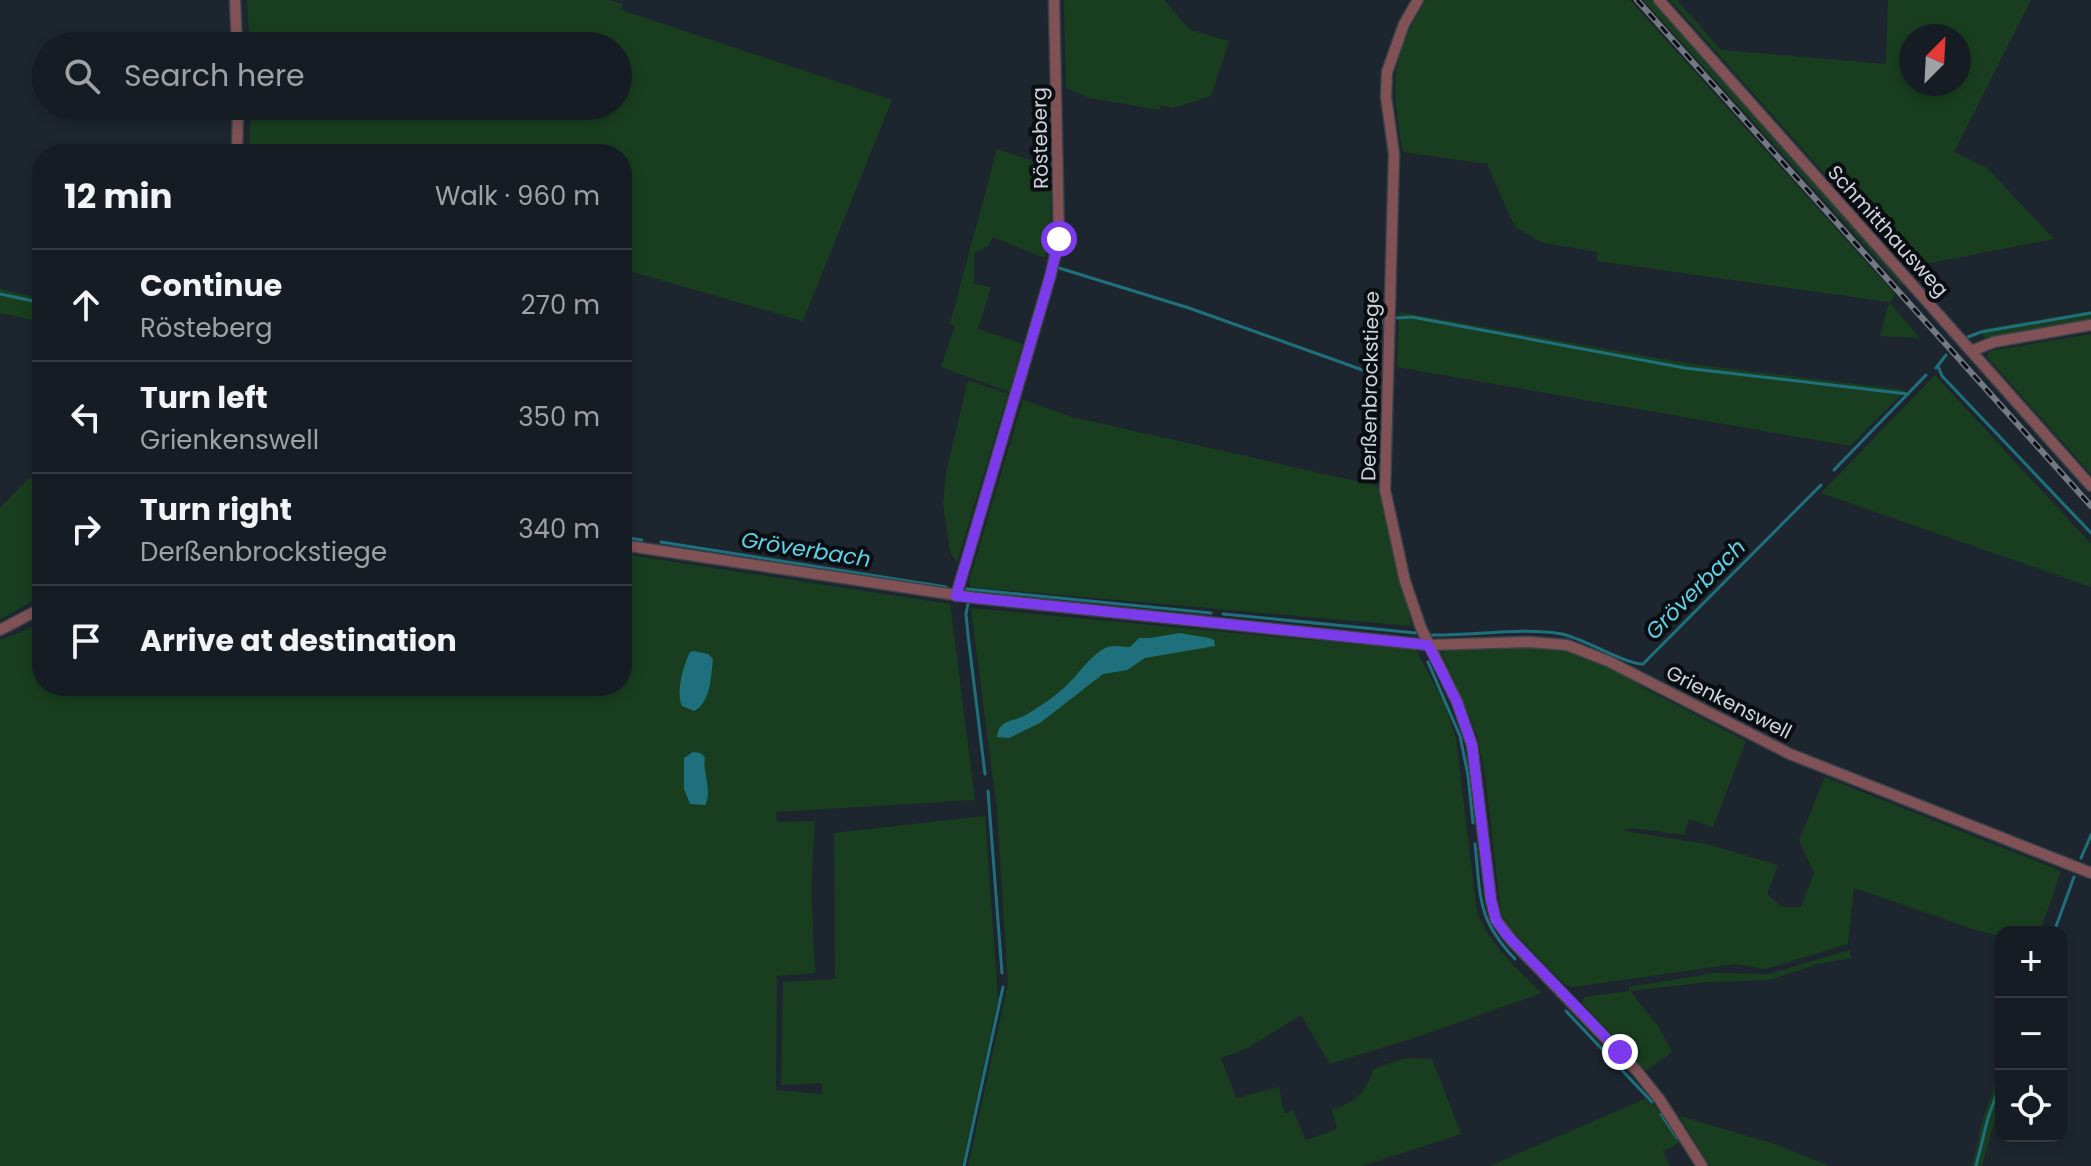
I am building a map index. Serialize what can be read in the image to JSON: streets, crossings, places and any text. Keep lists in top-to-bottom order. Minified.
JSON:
{"streets":{"street":["Rösteberg","Schmitthausweg","Derßenbrockstiege","Grienkenswell"]},"crossings":[["Rösteberg","Grienkenswell"],["Derßenbrockstiege","Grienkenswell"]],"water":["Gröverbach"],"north":"top right","page":{"search":"Search here","heading":["12 min","Walk · 960 m"],"list":[["Continue","Rösteberg","270 m"],["Turn left","Grienkenswell","350 m"],["Turn right","Derßenbrockstiege","340 m"],"Arrive at destination"],"map_buttons":["+","−"]}}
